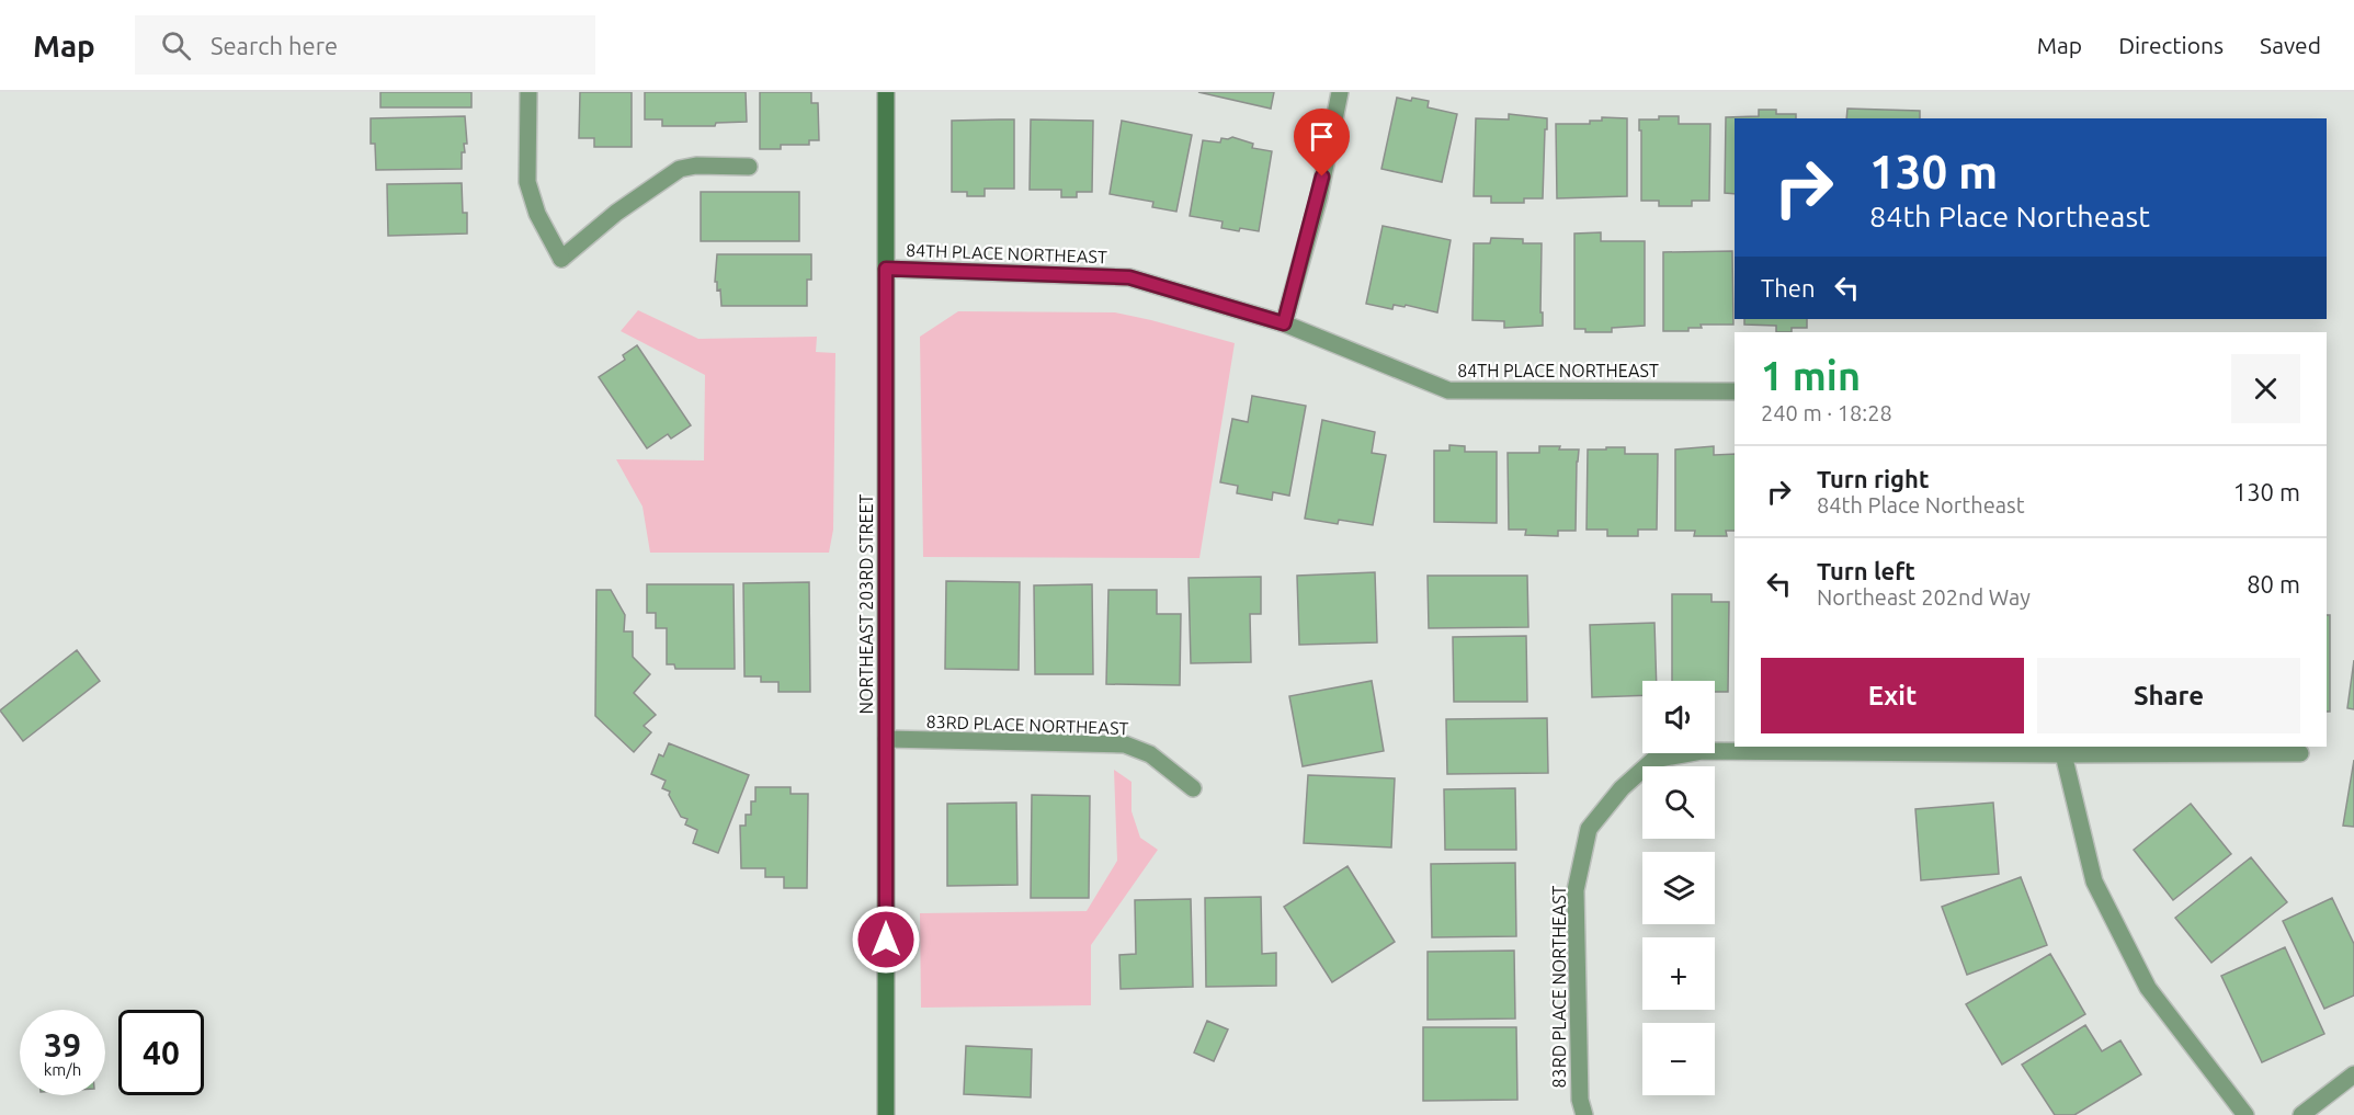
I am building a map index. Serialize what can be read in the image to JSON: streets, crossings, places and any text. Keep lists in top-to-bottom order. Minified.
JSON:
{"streets":{"street":["84TH PLACE NORTHEAST","NORTHEAST 203RD STREET","83RD PLACE NORTHEAST"]},"crossings":[["84TH PLACE NORTHEAST","NORTHEAST 203RD STREET"],["NORTHEAST 203RD STREET","83RD PLACE NORTHEAST"]],"page":{"header":"Map","search":"Search here","nav":["Map","Directions","Saved"],"turn":["130 m","84th Place Northeast"],"then":"Then","heading":["1 min","240 m · 18:28"],"list":[{"name":"Turn right","note":"84th Place Northeast","value":"130 m"},{"name":"Turn left","note":"Northeast 202nd Way","value":"80 m"}],"buttons":["Exit","Share"],"map_buttons":["+","−"],"speed":"39 km/h","limit":"40"}}
